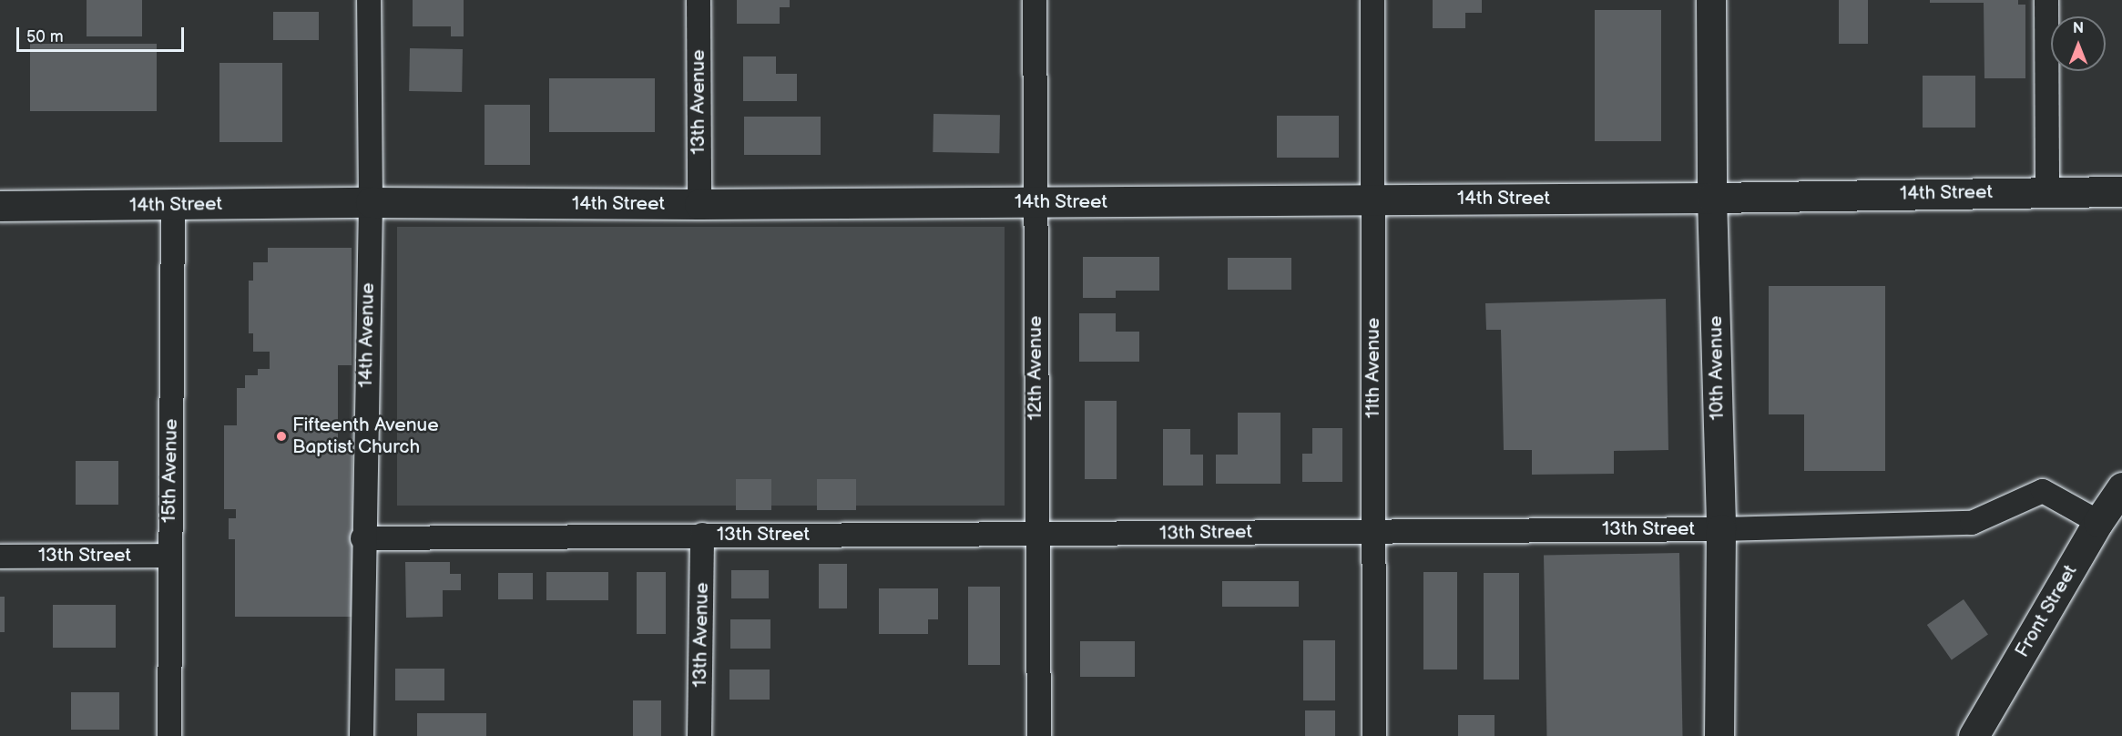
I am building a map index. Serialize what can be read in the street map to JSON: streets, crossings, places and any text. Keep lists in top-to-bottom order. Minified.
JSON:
{"streets":{"main road":["14th Street","Front Street"],"street":["13th Avenue","14th Avenue","12th Avenue","11th Avenue","10th Avenue","15th Avenue","13th Street"]},"crossings":[["13th Avenue","14th Street"],["13th Avenue","13th Street"],["14th Street","14th Avenue"],["14th Street","12th Avenue"],["14th Street","11th Avenue"],["14th Street","10th Avenue"],["14th Street","15th Avenue"],["14th Avenue","13th Street"],["12th Avenue","13th Street"],["11th Avenue","13th Street"],["10th Avenue","13th Street"],["15th Avenue","13th Street"],["13th Street","Front Street"]],"places":["Fifteenth Avenue Baptist Church"],"scale_bar":"50 m","north":"top"}
